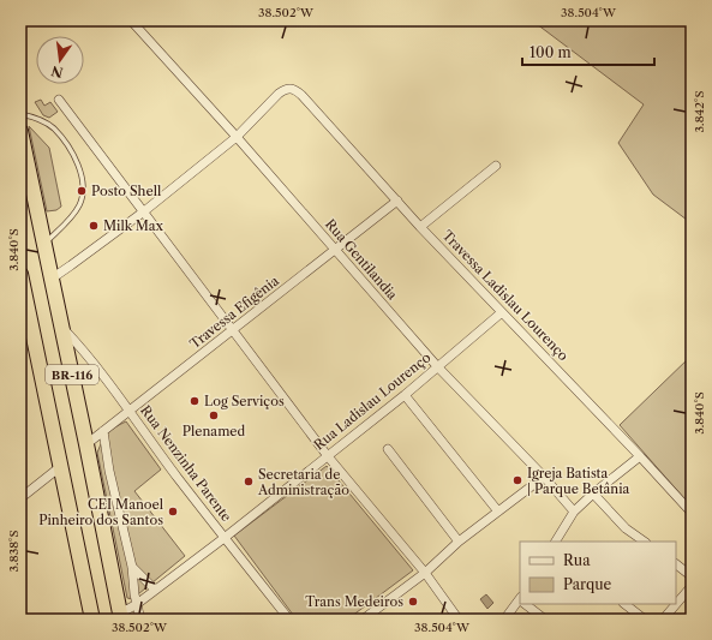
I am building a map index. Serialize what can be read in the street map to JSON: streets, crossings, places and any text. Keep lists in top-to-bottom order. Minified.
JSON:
{"streets":{"highway":["BR-116"],"street":["Rua Gentilandia","Travessa Ladislau Lourenço","Travessa Efigênia","Rua Ladislau Lourenço","Rua Nenzinha Parente"]},"crossings":[["Rua Gentilandia","Travessa Ladislau Lourenço"],["Rua Gentilandia","Travessa Efigênia"],["Rua Gentilandia","Rua Ladislau Lourenço"],["Travessa Ladislau Lourenço","Travessa Efigênia"],["Travessa Ladislau Lourenço","Rua Ladislau Lourenço"],["Travessa Efigênia","BR-116"],["Travessa Efigênia","Rua Nenzinha Parente"],["BR-116","Rua Ladislau Lourenço"],["BR-116","Rua Nenzinha Parente"],["Rua Ladislau Lourenço","Rua Nenzinha Parente"]],"places":["Posto Shell","Milk Max","Log Serviços","Plenamed","Igreja Batista | Parque Betânia","Secretaria de Administração","CEI Manoel Pinheiro dos Santos","Trans Medeiros"],"legend":["Rua","Parque"],"scale_bar":"100 m","north":"bottom","coordinates":["38.502°W","38.504°W","3.842°S","3.840°S","3.838°S"]}
